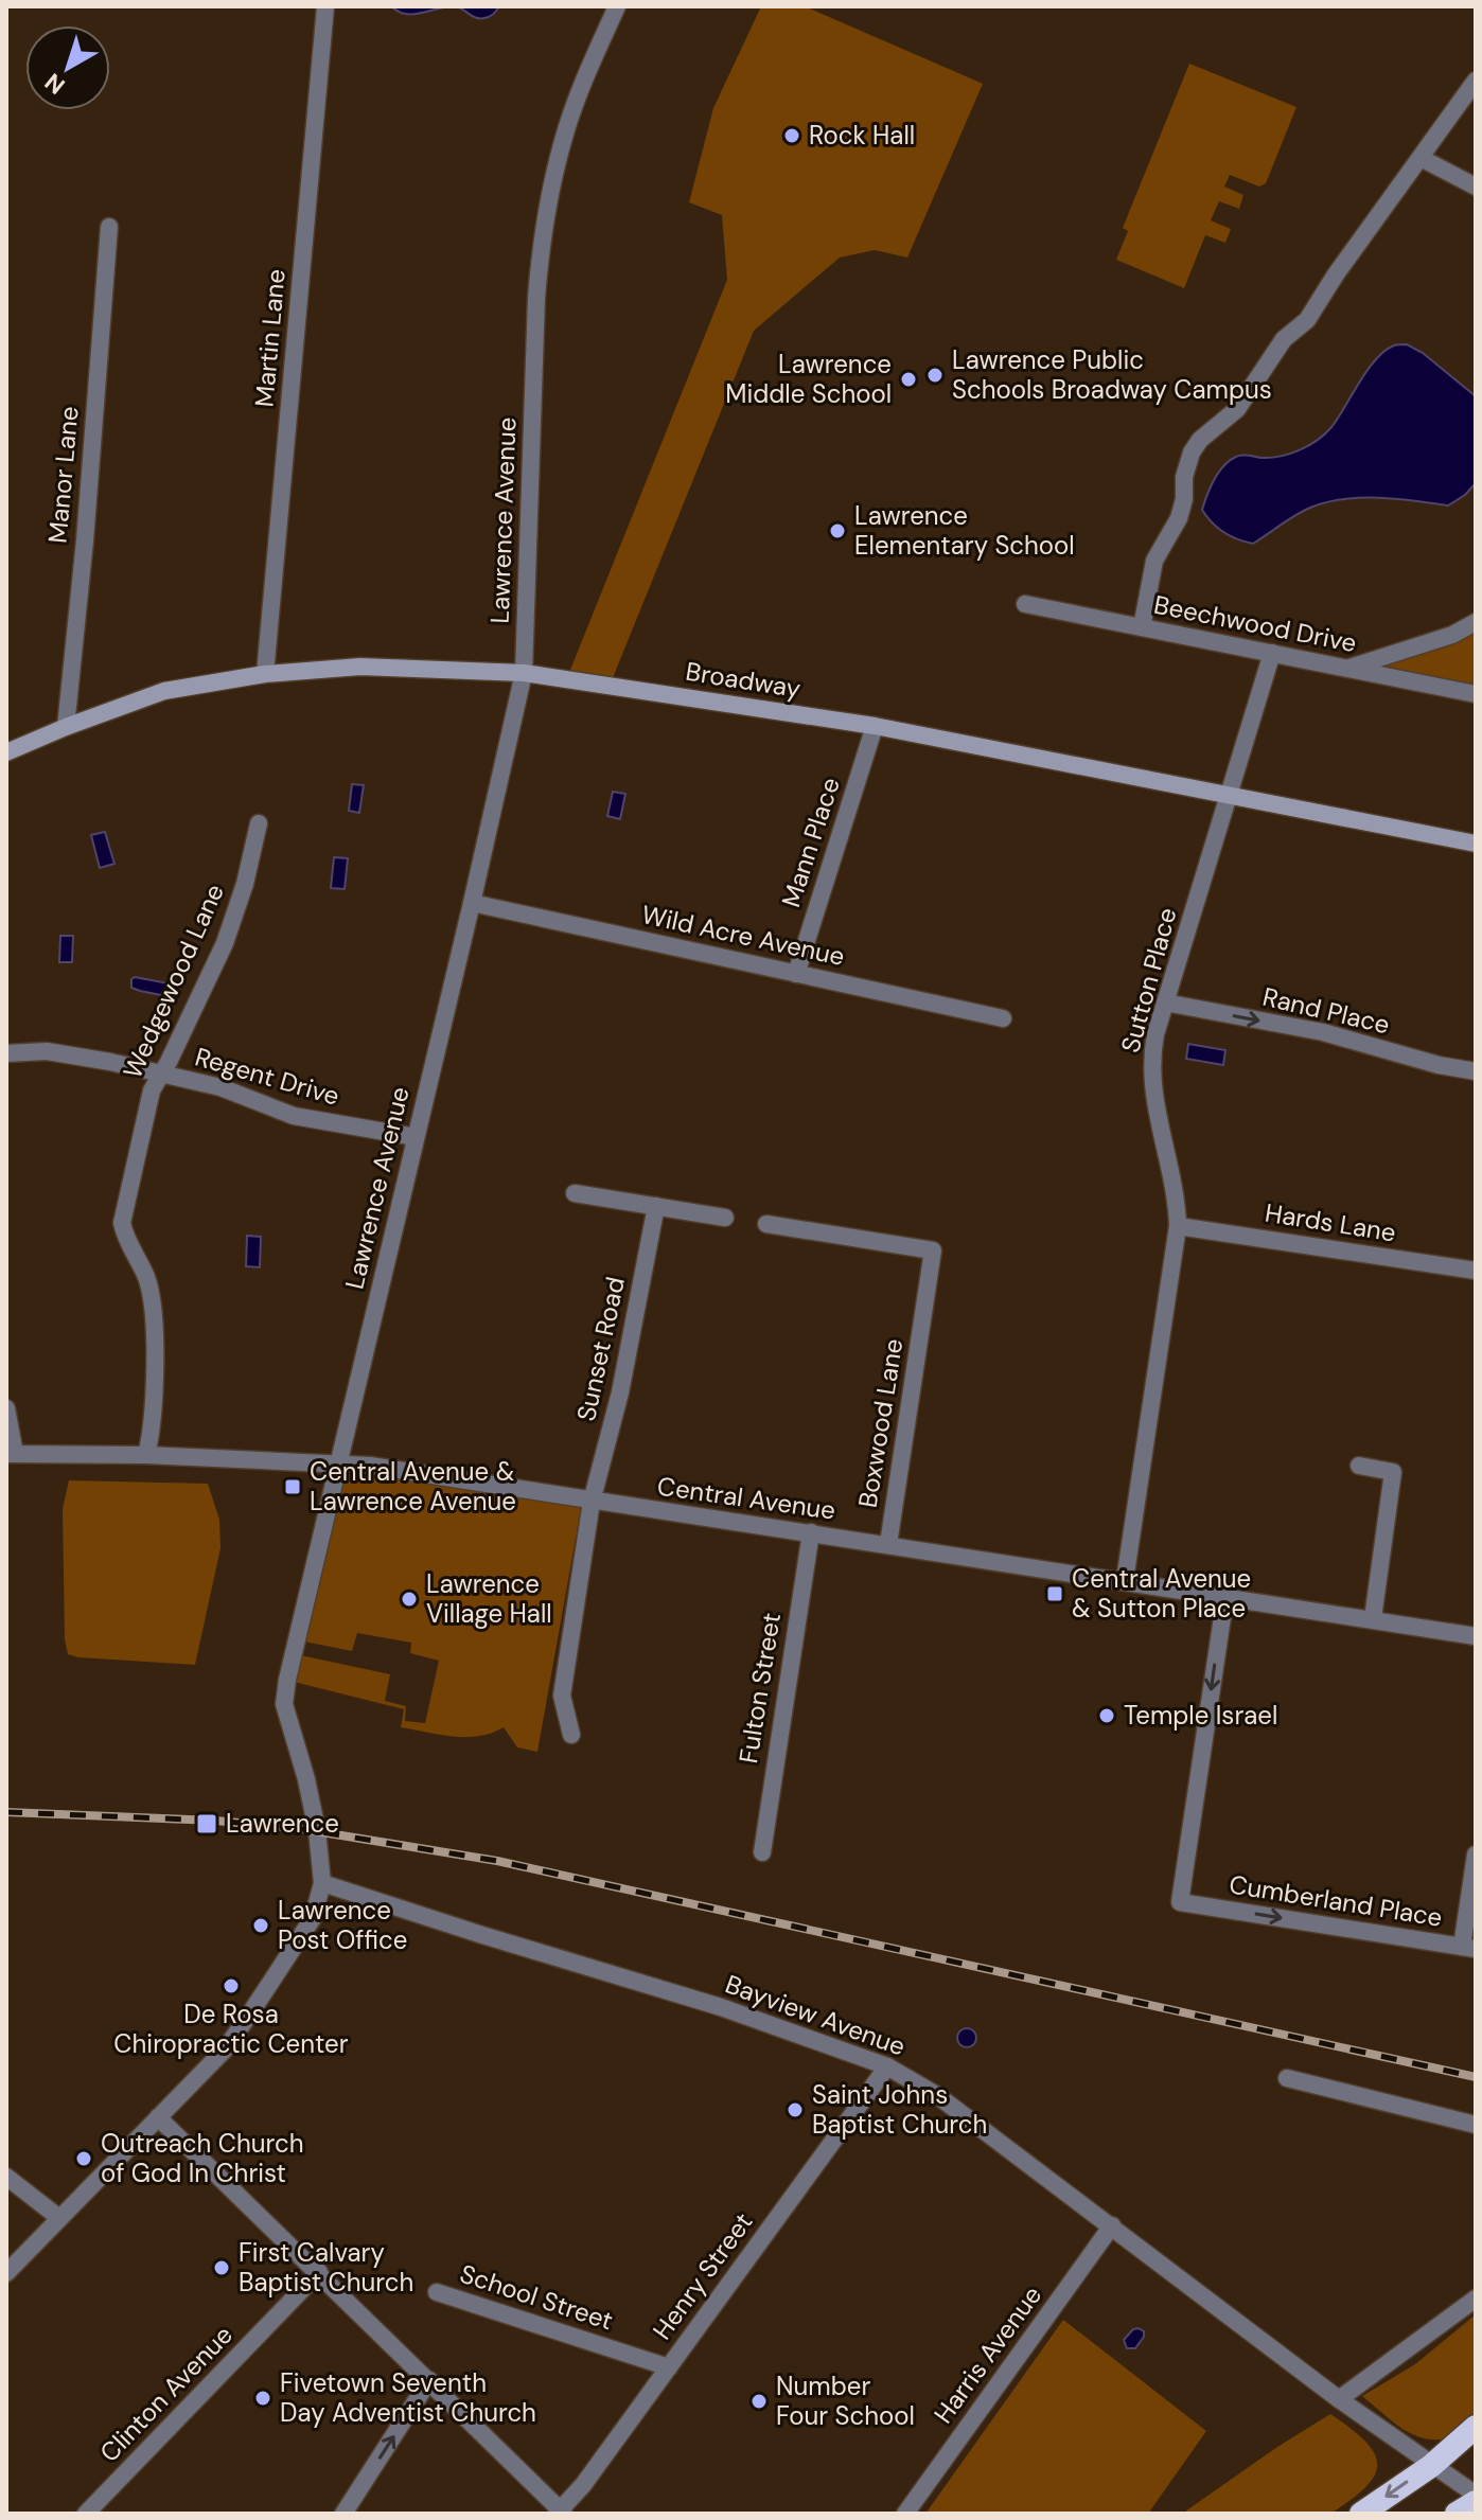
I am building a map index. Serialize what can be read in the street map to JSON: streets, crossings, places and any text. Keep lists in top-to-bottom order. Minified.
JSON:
{"streets":{"main road":["Broadway"],"street":["Martin Lane","Manor Lane","Lawrence Avenue","Beechwood Drive","Mann Place","Wild Acre Avenue","Sutton Place","Wedgewood Lane","Rand Place","Regent Drive","Hards Lane","Sunset Road","Boxwood Lane","Central Avenue","Fulton Street","Cumberland Place","Bayview Avenue","Henry Street","School Street","Harris Avenue","Clinton Avenue"]},"crossings":[["Martin Lane","Broadway"],["Manor Lane","Broadway"],["Lawrence Avenue","Broadway"],["Lawrence Avenue","Wild Acre Avenue"],["Lawrence Avenue","Regent Drive"],["Lawrence Avenue","Central Avenue"],["Lawrence Avenue","Bayview Avenue"],["Beechwood Drive","Sutton Place"],["Broadway","Mann Place"],["Broadway","Sutton Place"],["Mann Place","Wild Acre Avenue"],["Sutton Place","Rand Place"],["Sutton Place","Hards Lane"],["Sutton Place","Central Avenue"],["Wedgewood Lane","Regent Drive"],["Wedgewood Lane","Central Avenue"],["Sunset Road","Central Avenue"],["Boxwood Lane","Central Avenue"],["Central Avenue","Fulton Street"],["Central Avenue","Cumberland Place"],["Bayview Avenue","Henry Street"],["Bayview Avenue","Harris Avenue"],["Henry Street","School Street"]],"one_way":["Rand Place"],"places":{"other":["Rock Hall","Lawrence Public Schools Broadway Campus","Lawrence Middle School","Lawrence Elementary School","Lawrence Village Hall","Temple Israel","Lawrence Post Office","De Rosa Chiropractic Center","Saint Johns Baptist Church","Outreach Church of God In Christ","First Calvary Baptist Church","Fivetown Seventh Day Adventist Church","Number Four School"],"transit":["Central Avenue & Lawrence Avenue","Central Avenue & Sutton Place","Lawrence"]},"north":"bottom left"}
